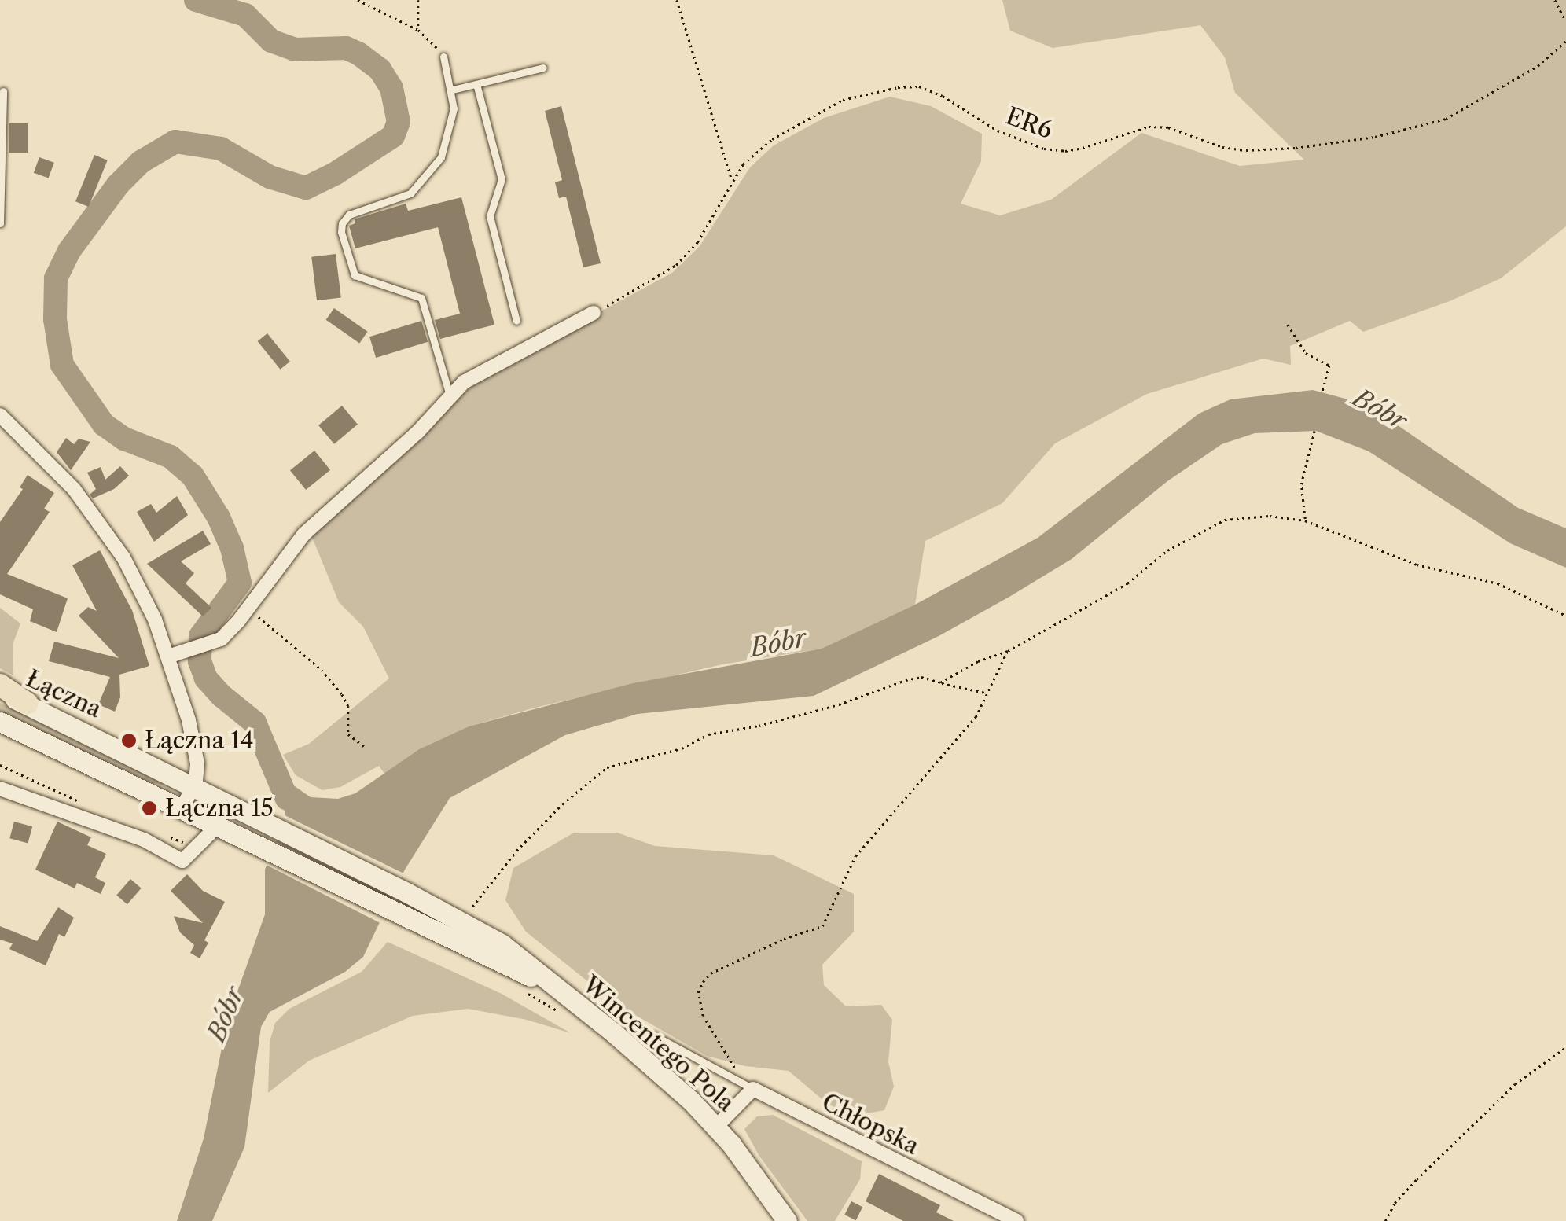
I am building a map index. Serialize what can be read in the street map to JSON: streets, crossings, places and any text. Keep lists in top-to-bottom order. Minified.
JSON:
{"streets":{"main road":["Łączna","Wincentego Pola"],"street":["Chłopska"],"path":["ER6"]},"crossings":[["Łączna","Wincentego Pola"]],"water":["Bóbr"],"places":["Łączna 14","Łączna 15"]}
